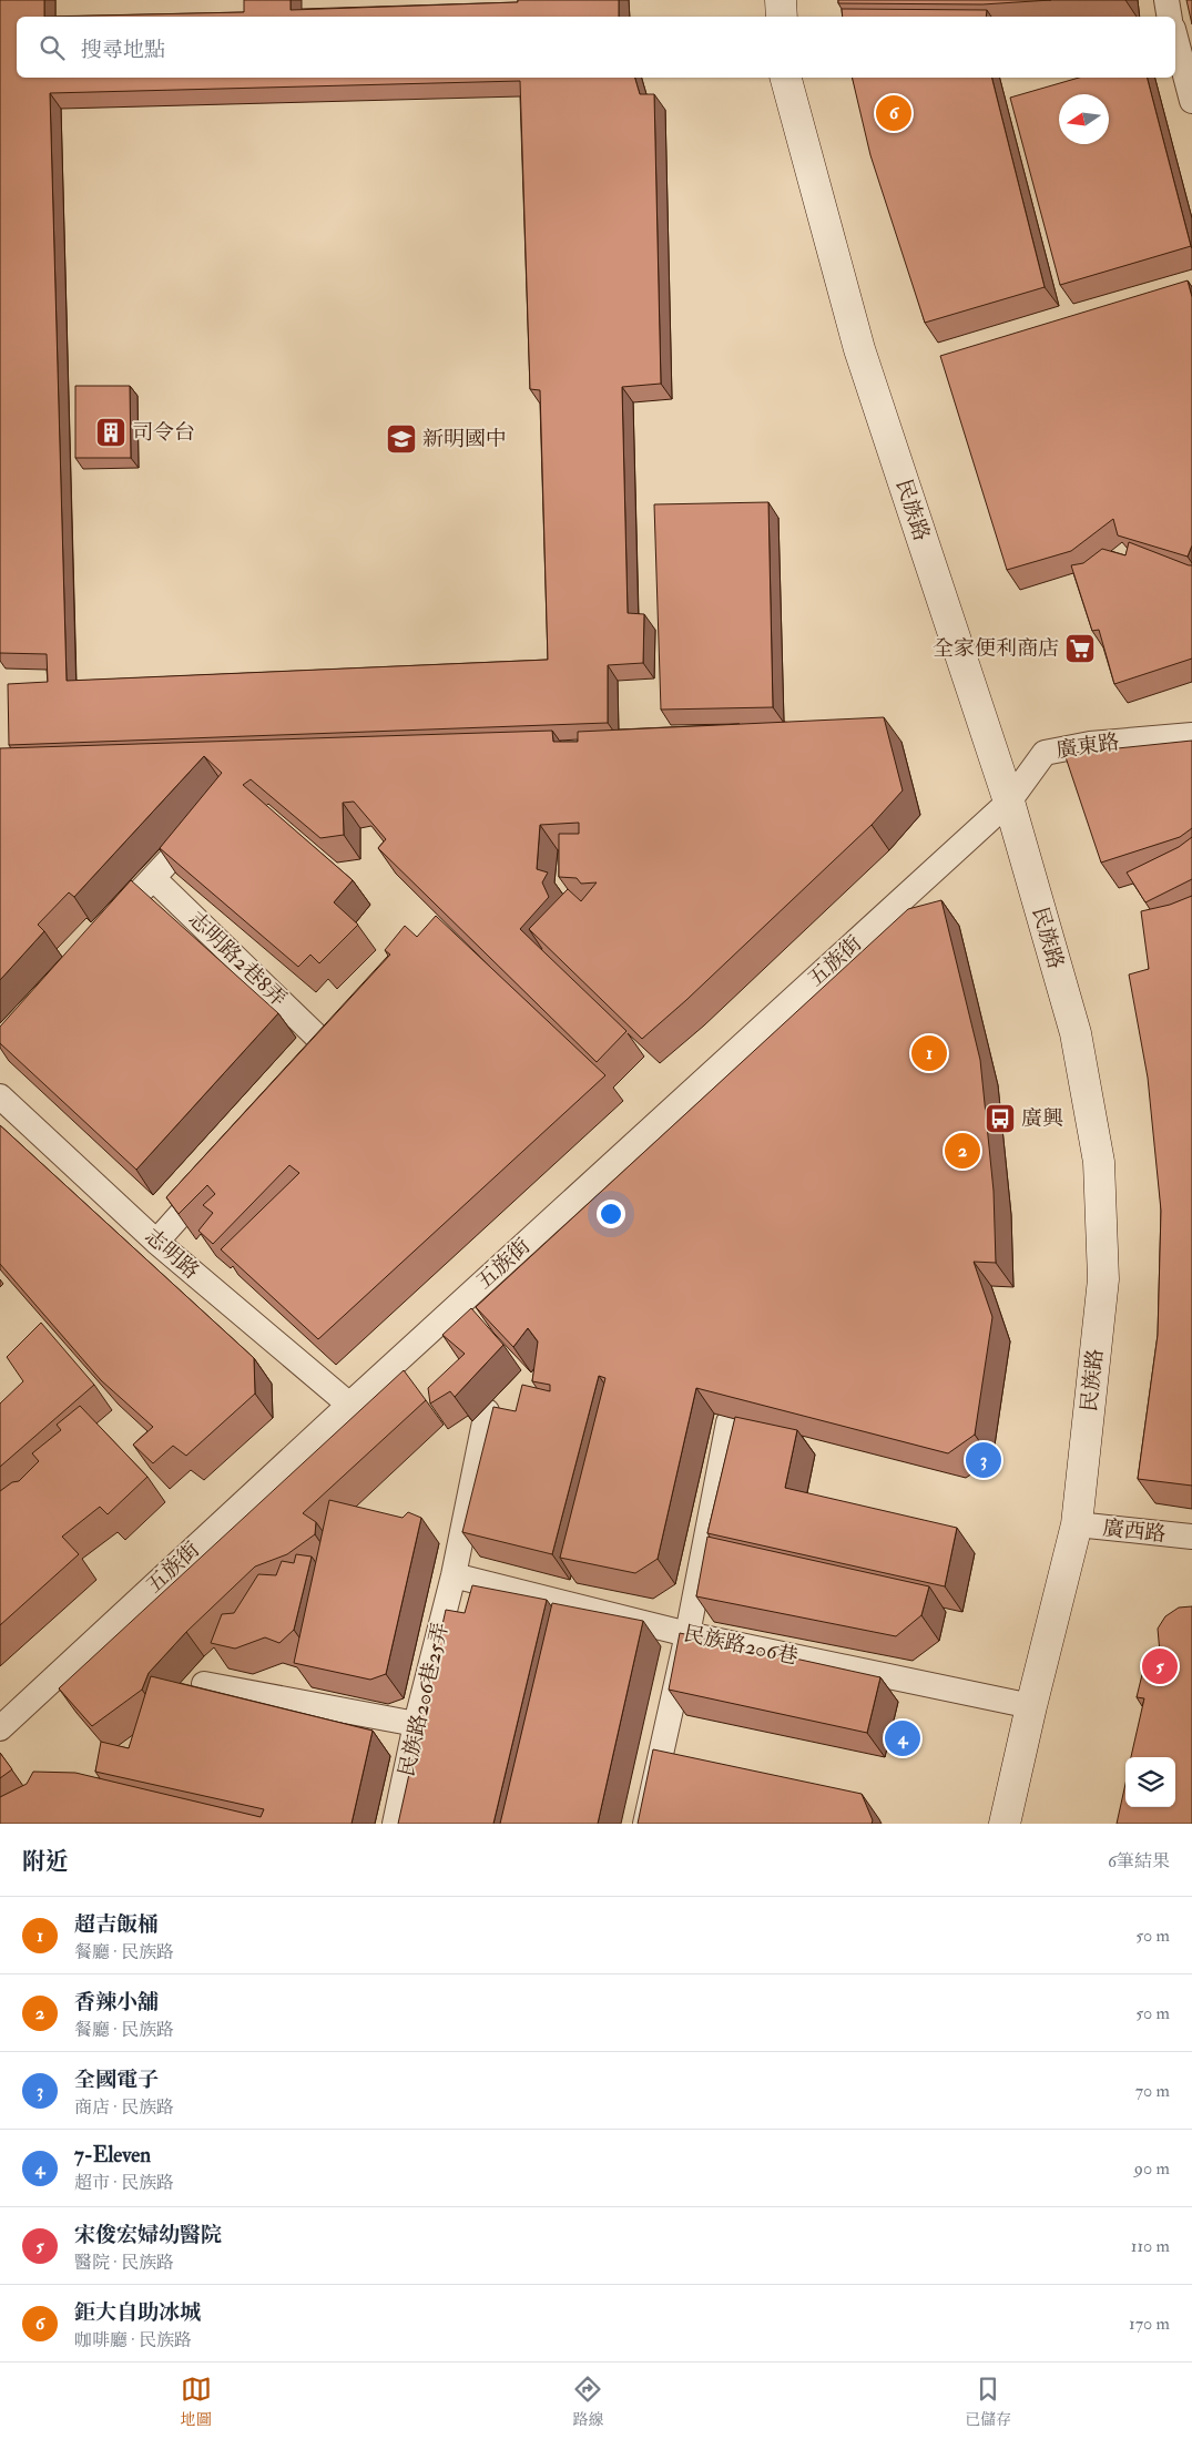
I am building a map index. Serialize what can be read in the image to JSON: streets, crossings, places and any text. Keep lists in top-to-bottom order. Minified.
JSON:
{"streets":{"main road":["民族路"],"lane":["廣東路","志明路2巷8弄","五族街","志明路","廣西路","民族路206巷","民族路206巷25弄"]},"crossings":[["民族路","廣東路"],["民族路","五族街"],["民族路","廣西路"],["民族路","民族路206巷"],["廣東路","五族街"],["五族街","志明路"],["民族路206巷","民族路206巷25弄"]],"places":{"building":["司令台"],"school or university":["新明國中"],"supermarket":["全家便利商店"],"bus stop":["廣興"]},"north":"left","page":{"search":"搜尋地點","pins":["6","1","2","3","5","4"],"heading":["附近","6筆結果"],"list":[{"mark":"1","name":"超吉飯桶","note":"餐廳 · 民族路","value":"50 m"},{"mark":"2","name":"香辣小舖","note":"餐廳 · 民族路","value":"50 m"},{"mark":"3","name":"全國電子","note":"商店 · 民族路","value":"70 m"},{"mark":"4","name":"7-Eleven","note":"超市 · 民族路","value":"90 m"},{"mark":"5","name":"宋俊宏婦幼醫院","note":"醫院 · 民族路","value":"110 m"},{"mark":"6","name":"鉅大自助冰城","note":"咖啡廳 · 民族路","value":"170 m"}],"nav":["地圖","路線","已儲存"]}}
